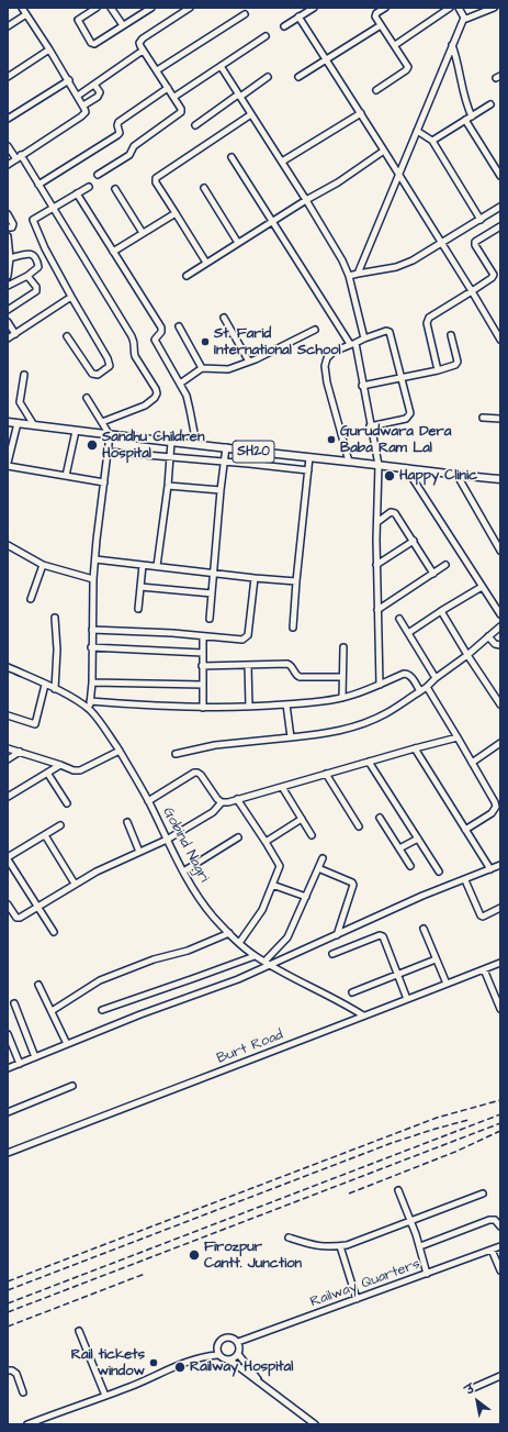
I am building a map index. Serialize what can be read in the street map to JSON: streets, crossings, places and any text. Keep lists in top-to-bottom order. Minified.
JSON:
{"streets":{"main road":["SH20"],"street":["Gobind Nagri","Burt Road","Railway Quarters"]},"crossings":[["Gobind Nagri","Burt Road"]],"places":["St. Farid International School","Gurudwara Dera Baba Ram Lal","Sandhu Children Hospital","Happy Clinic","Firozpur Cantt. Junction","Rail tickets window","Railway Hospital"],"north":"top left"}
